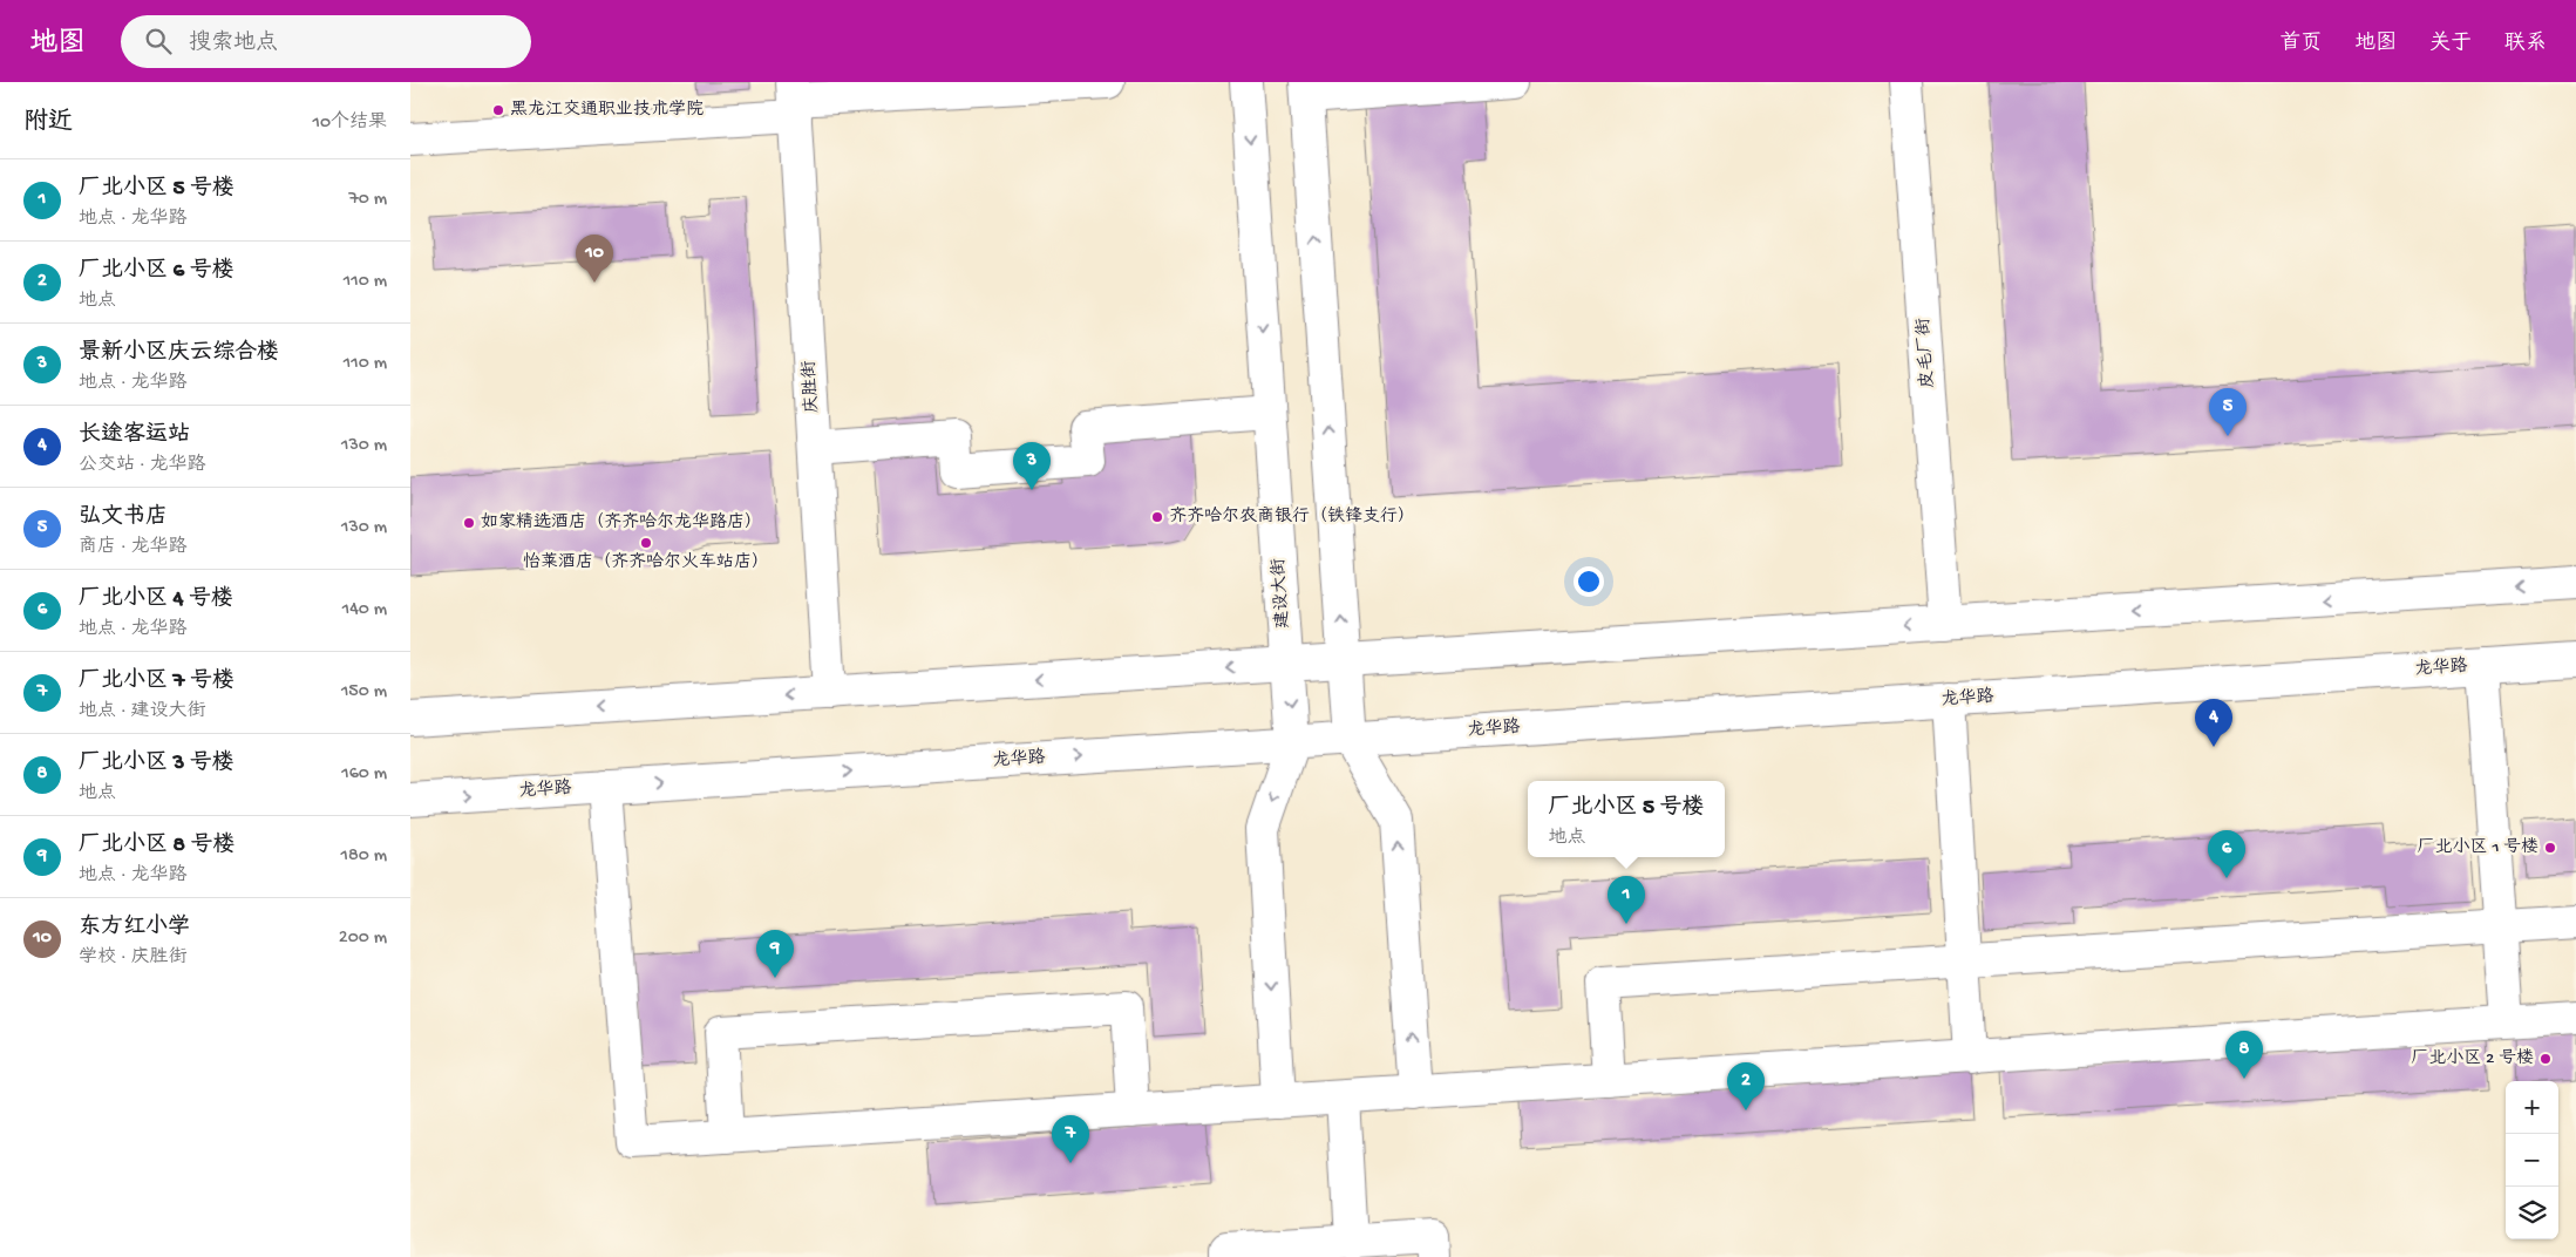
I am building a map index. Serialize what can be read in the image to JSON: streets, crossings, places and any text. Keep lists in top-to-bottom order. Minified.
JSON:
{"streets":{"street":["皮毛厂街","庆胜街","建设大街","龙华路"]},"crossings":[["建设大街","龙华路"]],"places":["黑龙江交通职业技术学院","齐齐哈尔农商银行（铁锋支行）","如家精选酒店（齐齐哈尔龙华路店）","怡莱酒店（齐齐哈尔火车站店）","厂北小区 1 号楼","厂北小区 2 号楼"],"page":{"header":"地图","search":"搜索地点","nav":["首页","地图","关于","联系"],"heading":["附近","10个结果"],"list":[{"mark":"1","name":"厂北小区 5 号楼","note":"地点 · 龙华路","value":"70 m"},{"mark":"2","name":"厂北小区 6 号楼","note":"地点","value":"110 m"},{"mark":"3","name":"景新小区庆云综合楼","note":"地点 · 龙华路","value":"110 m"},{"mark":"4","name":"长途客运站","note":"公交站 · 龙华路","value":"130 m"},{"mark":"5","name":"弘文书店","note":"商店 · 龙华路","value":"130 m"},{"mark":"6","name":"厂北小区 4 号楼","note":"地点 · 龙华路","value":"140 m"},{"mark":"7","name":"厂北小区 7 号楼","note":"地点 · 建设大街","value":"150 m"},{"mark":"8","name":"厂北小区 3 号楼","note":"地点","value":"160 m"},{"mark":"9","name":"厂北小区 8 号楼","note":"地点 · 龙华路","value":"180 m"},{"mark":"10","name":"东方红小学","note":"学校 · 庆胜街","value":"200 m"}],"pins":["10","5","3","4","6","1","9","8","2","7"],"popup":["厂北小区 5 号楼","地点"],"map_buttons":["+","−"]}}
